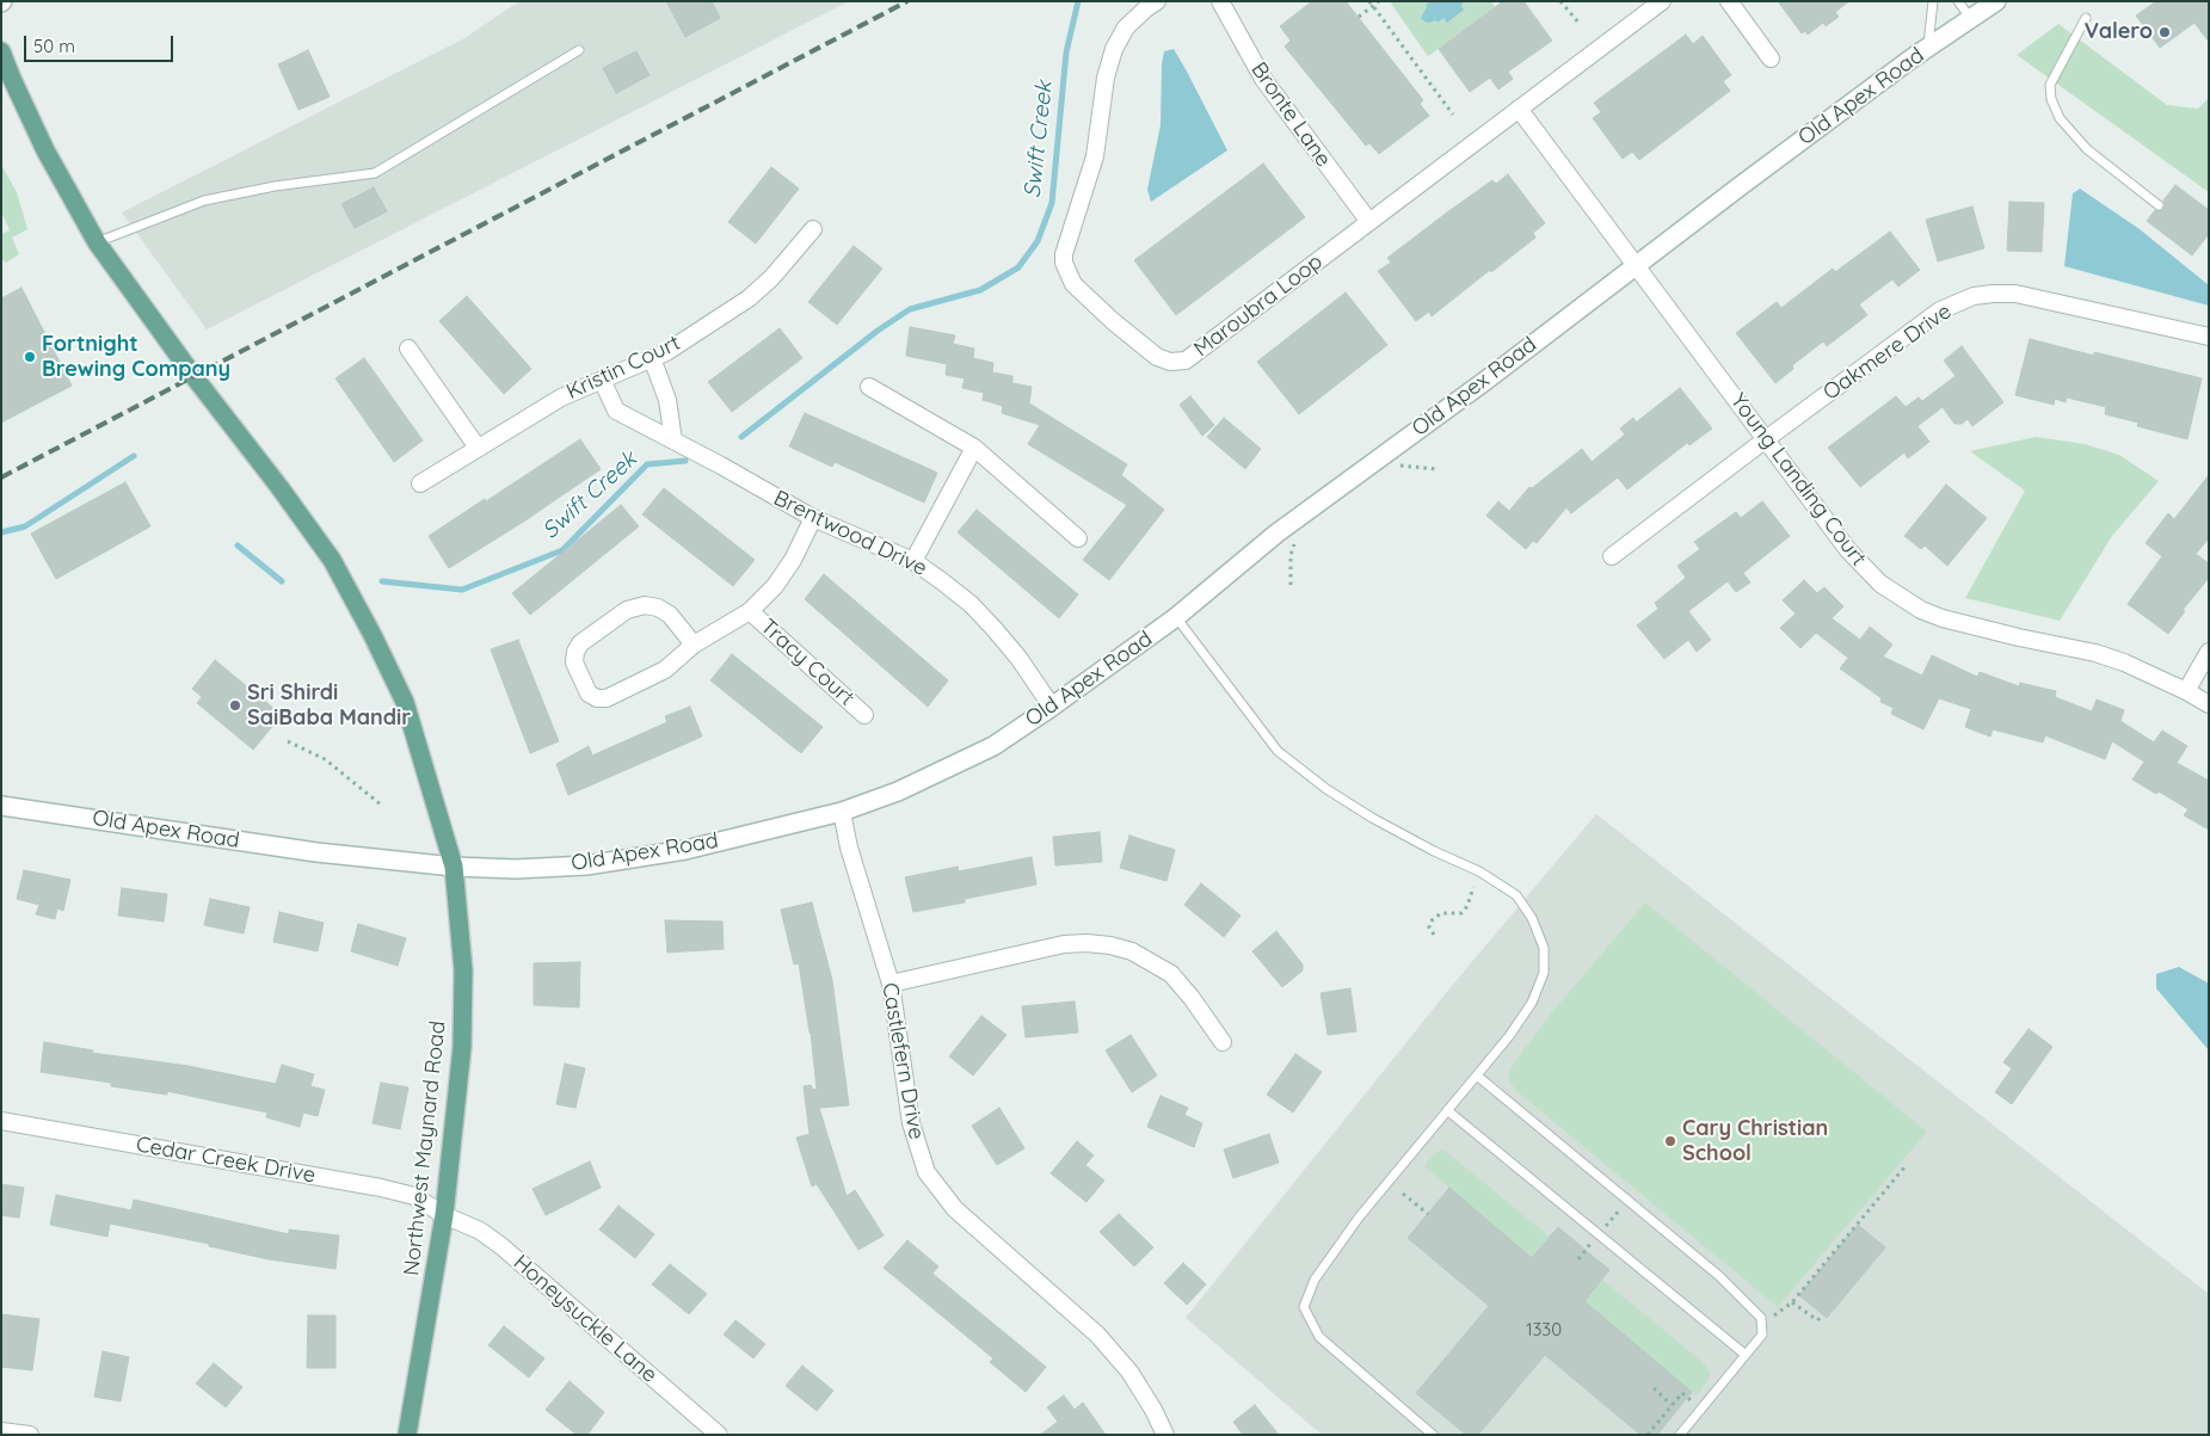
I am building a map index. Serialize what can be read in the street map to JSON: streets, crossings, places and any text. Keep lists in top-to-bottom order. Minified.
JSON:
{"streets":{"main road":["Old Apex Road","Northwest Maynard Road"],"street":["Bronte Lane","Maroubra Loop","Oakmere Drive","Kristin Court","Young Landing Court","Brentwood Drive","Tracy Court","Castlefern Drive","Cedar Creek Drive","Honeysuckle Lane"]},"crossings":[["Old Apex Road","Young Landing Court"],["Old Apex Road","Brentwood Drive"],["Old Apex Road","Castlefern Drive"],["Old Apex Road","Northwest Maynard Road"],["Bronte Lane","Maroubra Loop"],["Maroubra Loop","Young Landing Court"],["Oakmere Drive","Young Landing Court"],["Kristin Court","Brentwood Drive"],["Northwest Maynard Road","Cedar Creek Drive"],["Northwest Maynard Road","Honeysuckle Lane"],["Cedar Creek Drive","Honeysuckle Lane"]],"water":["Swift Creek"],"places":["Valero","Fortnight Brewing Company","Sri Shirdi SaiBaba Mandir","Cary Christian School"],"house_numbers":["1330"],"scale_bar":"50 m"}
